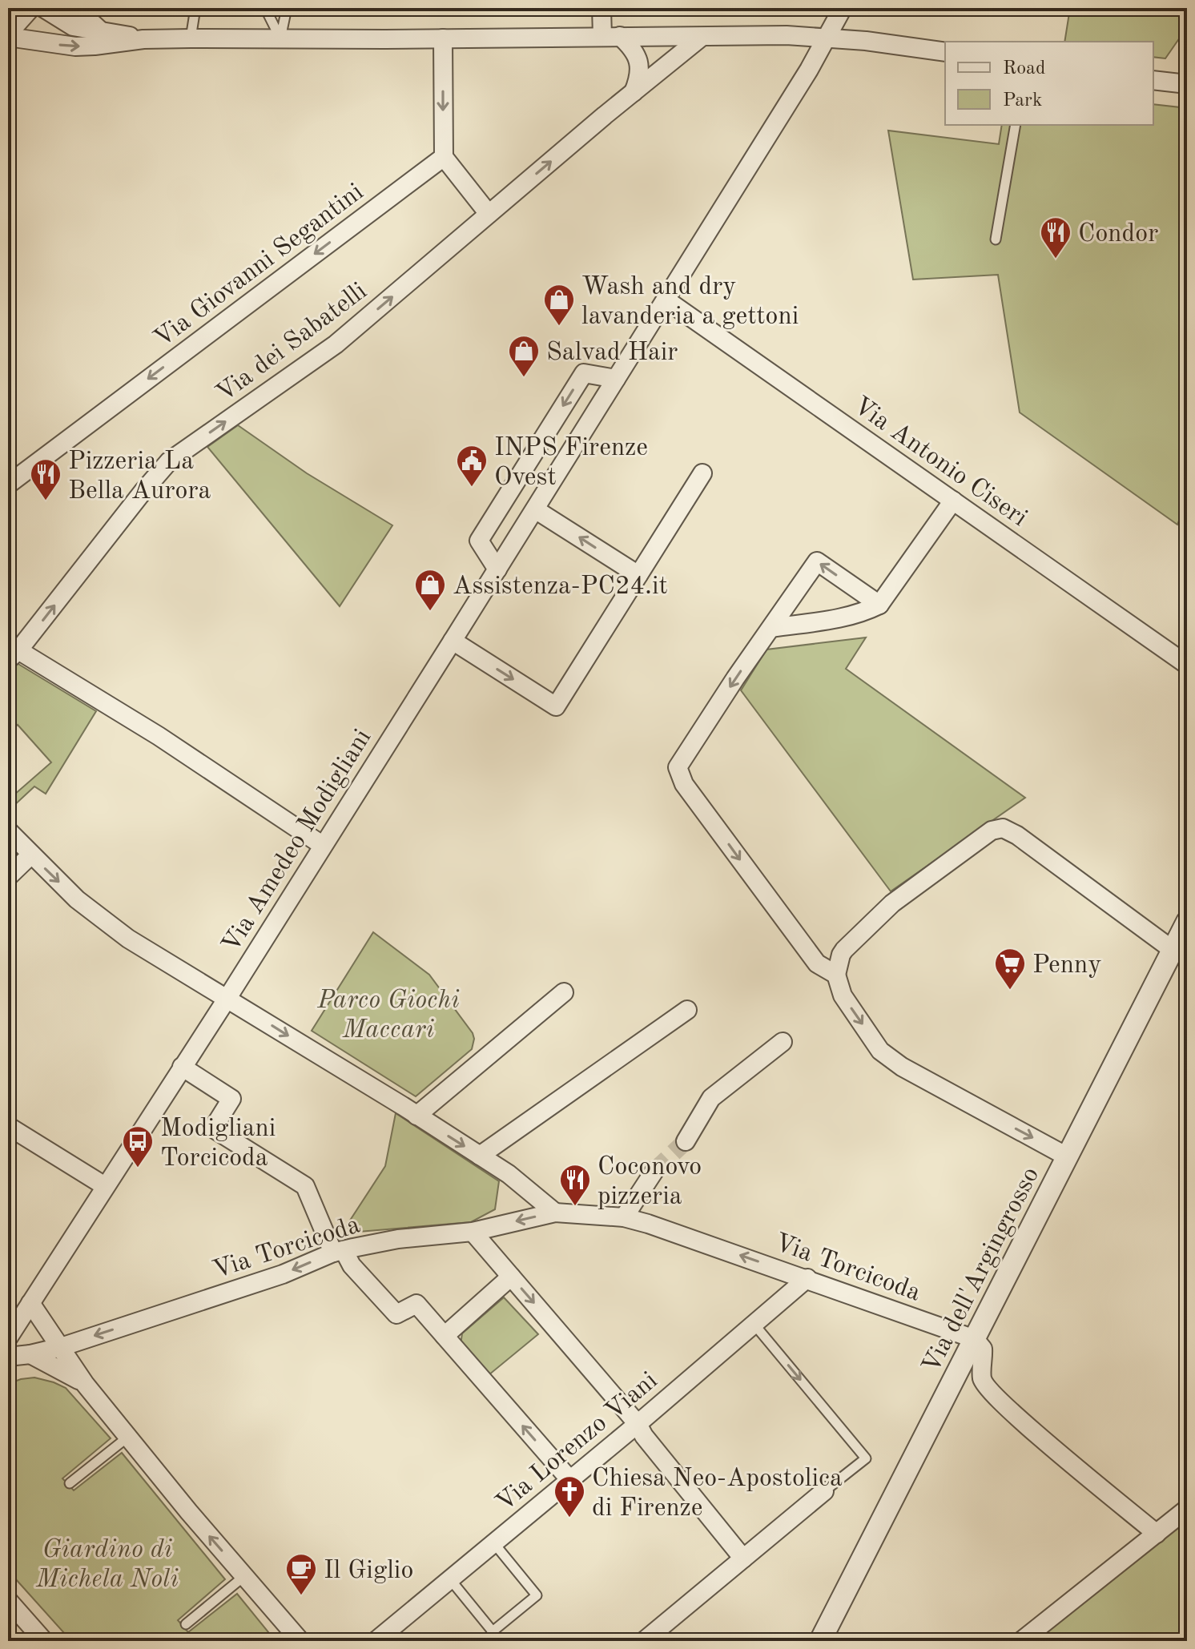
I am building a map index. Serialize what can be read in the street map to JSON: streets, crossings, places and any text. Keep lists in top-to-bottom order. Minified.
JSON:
{"streets":{"street":["Via Giovanni Segantini","Via dei Sabatelli","Via Antonio Ciseri","Via Amedeo Modigliani","Via Torcicoda","Via dell'Argingrosso","Via Lorenzo Viani"]},"crossings":[["Via Antonio Ciseri","Via Amedeo Modigliani"],["Via Torcicoda","Via dell'Argingrosso"],["Via Torcicoda","Via Lorenzo Viani"]],"one_way":["Via Giovanni Segantini","Via dei Sabatelli","Via Torcicoda"],"parks":["Parco Giochi Maccari","Giardino di Michela Noli"],"places":{"restaurant":["Condor","Pizzeria La Bella Aurora","Coconovo pizzeria"],"shop":["Wash and dry lavanderia a gettoni","Salvad Hair","Assistenza-PC24.it"],"public building":["INPS Firenze Ovest"],"supermarket":["Penny"],"bus stop":["Modigliani Torcicoda"],"church":["Chiesa Neo-Apostolica di Firenze"],"cafe":["Il Giglio"]},"legend":["Road","Park"]}
